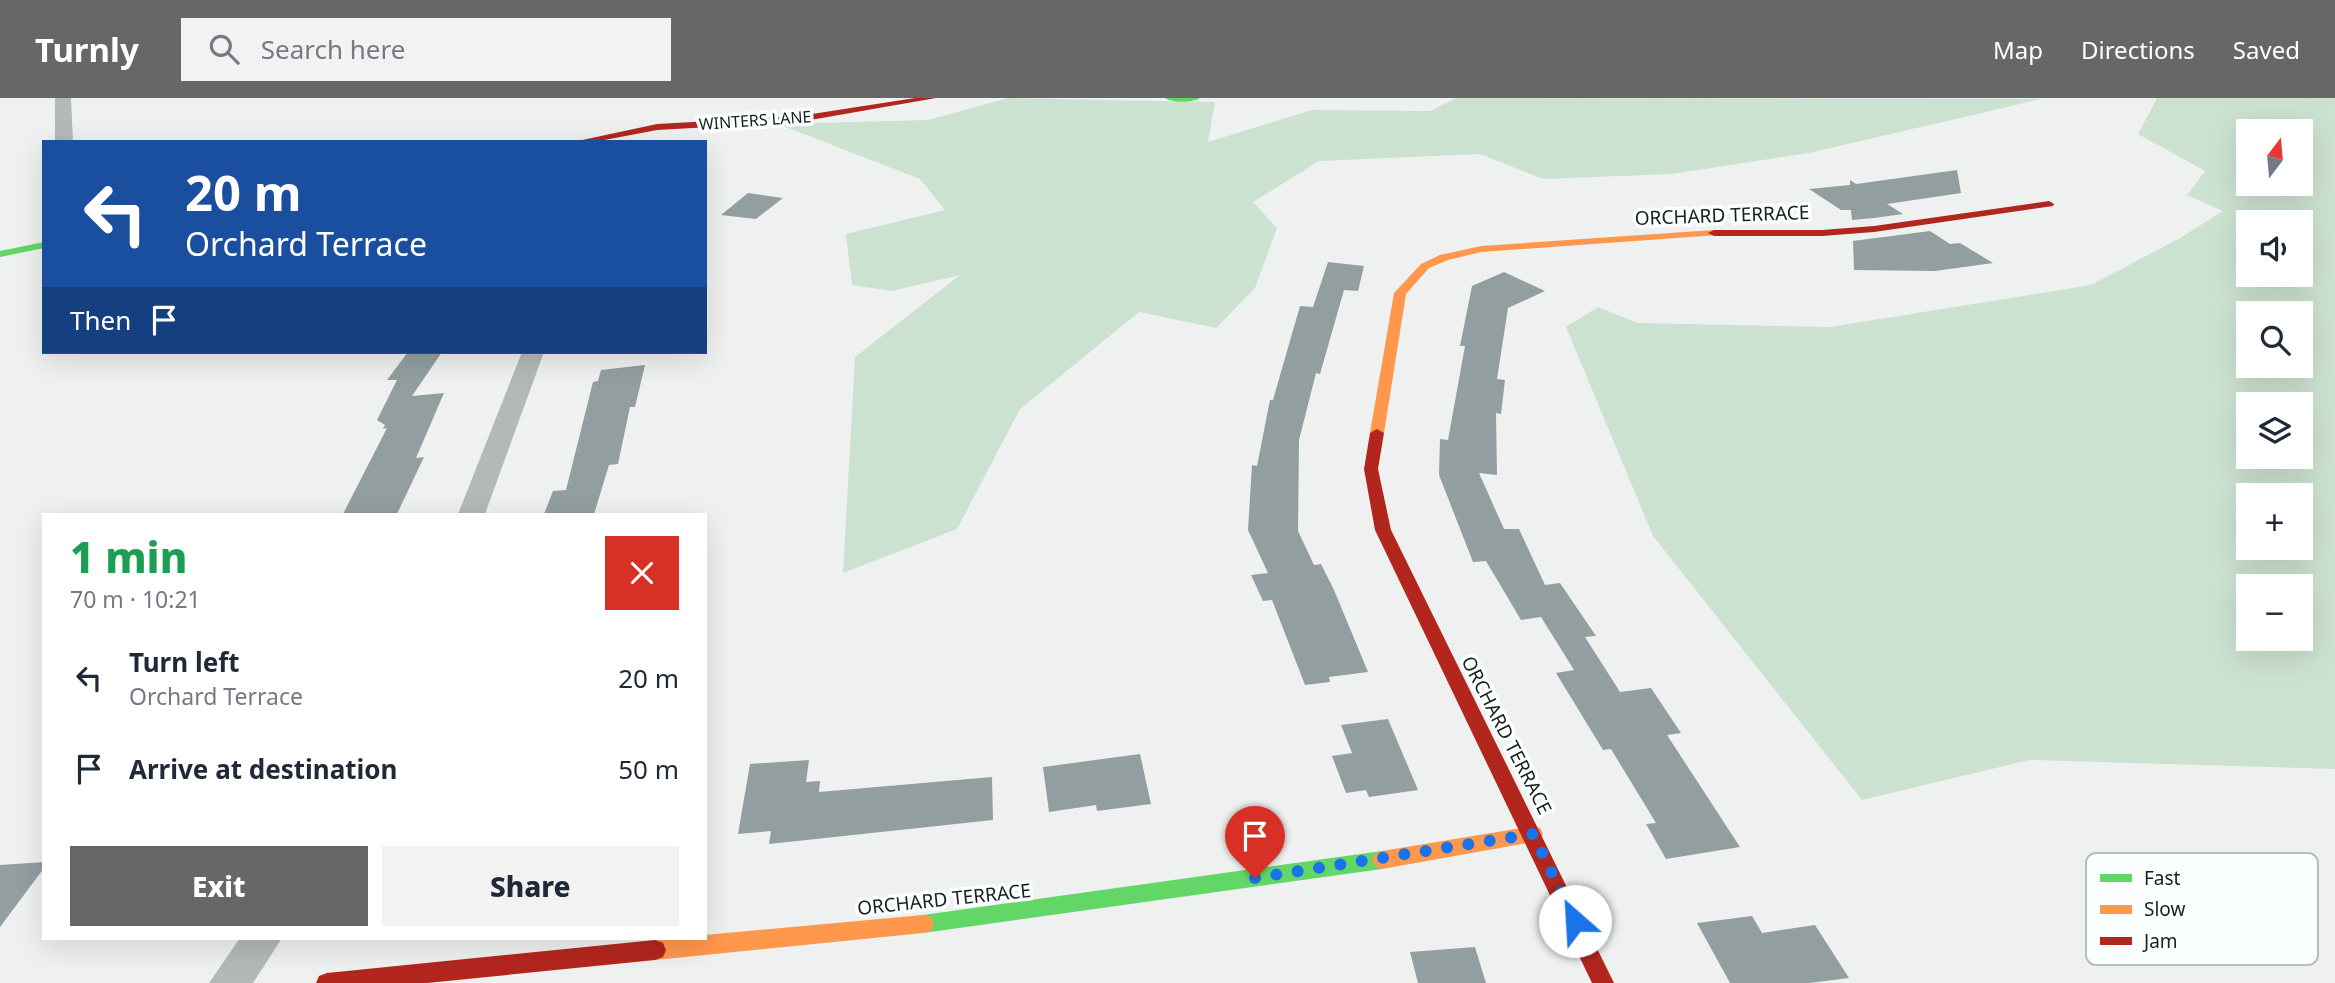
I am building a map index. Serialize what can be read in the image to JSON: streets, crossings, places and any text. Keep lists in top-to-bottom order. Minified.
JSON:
{"streets":{"street":["WINTERS LANE","ORCHARD TERRACE"]},"legend":["Fast","Slow","Jam"],"north":"top","page":{"header":"Turnly","search":"Search here","nav":["Map","Directions","Saved"],"map_buttons":["+","−"],"turn":["20 m","Orchard Terrace"],"then":"Then","heading":["1 min","70 m · 10:21"],"list":[{"name":"Turn left","note":"Orchard Terrace","value":"20 m"},{"name":"Arrive at destination","value":"50 m"}],"buttons":["Exit","Share"]}}
